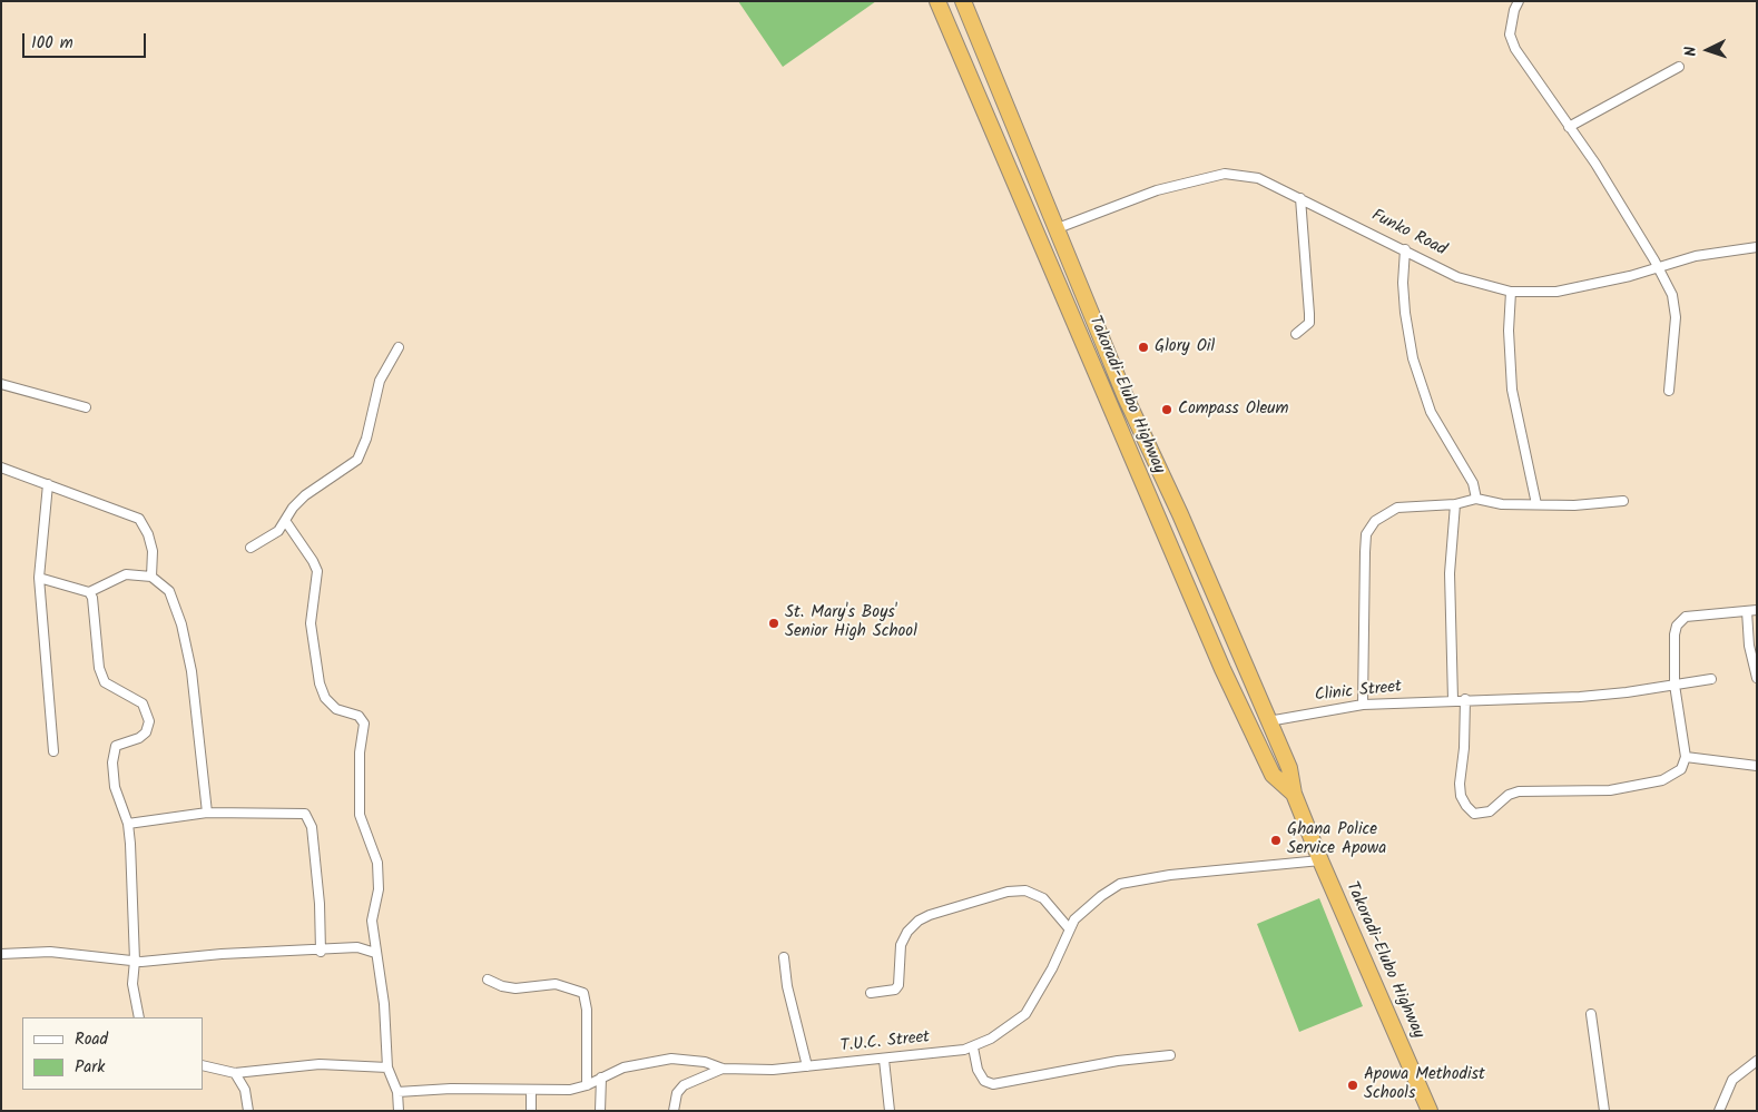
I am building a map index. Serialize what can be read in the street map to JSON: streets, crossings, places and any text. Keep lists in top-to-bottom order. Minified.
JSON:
{"streets":{"highway":["Takoradi-Elubo Highway"],"street":["Funko Road","Clinic Street","T.U.C. Street"]},"crossings":[["Funko Road","Takoradi-Elubo Highway"],["Takoradi-Elubo Highway","Clinic Street"],["Takoradi-Elubo Highway","T.U.C. Street"]],"places":["Glory Oil","Compass Oleum","St. Mary's Boys' Senior High School","Ghana Police Service Apowa","Apowa Methodist Schools"],"legend":["Road","Park"],"scale_bar":"100 m","north":"left"}
